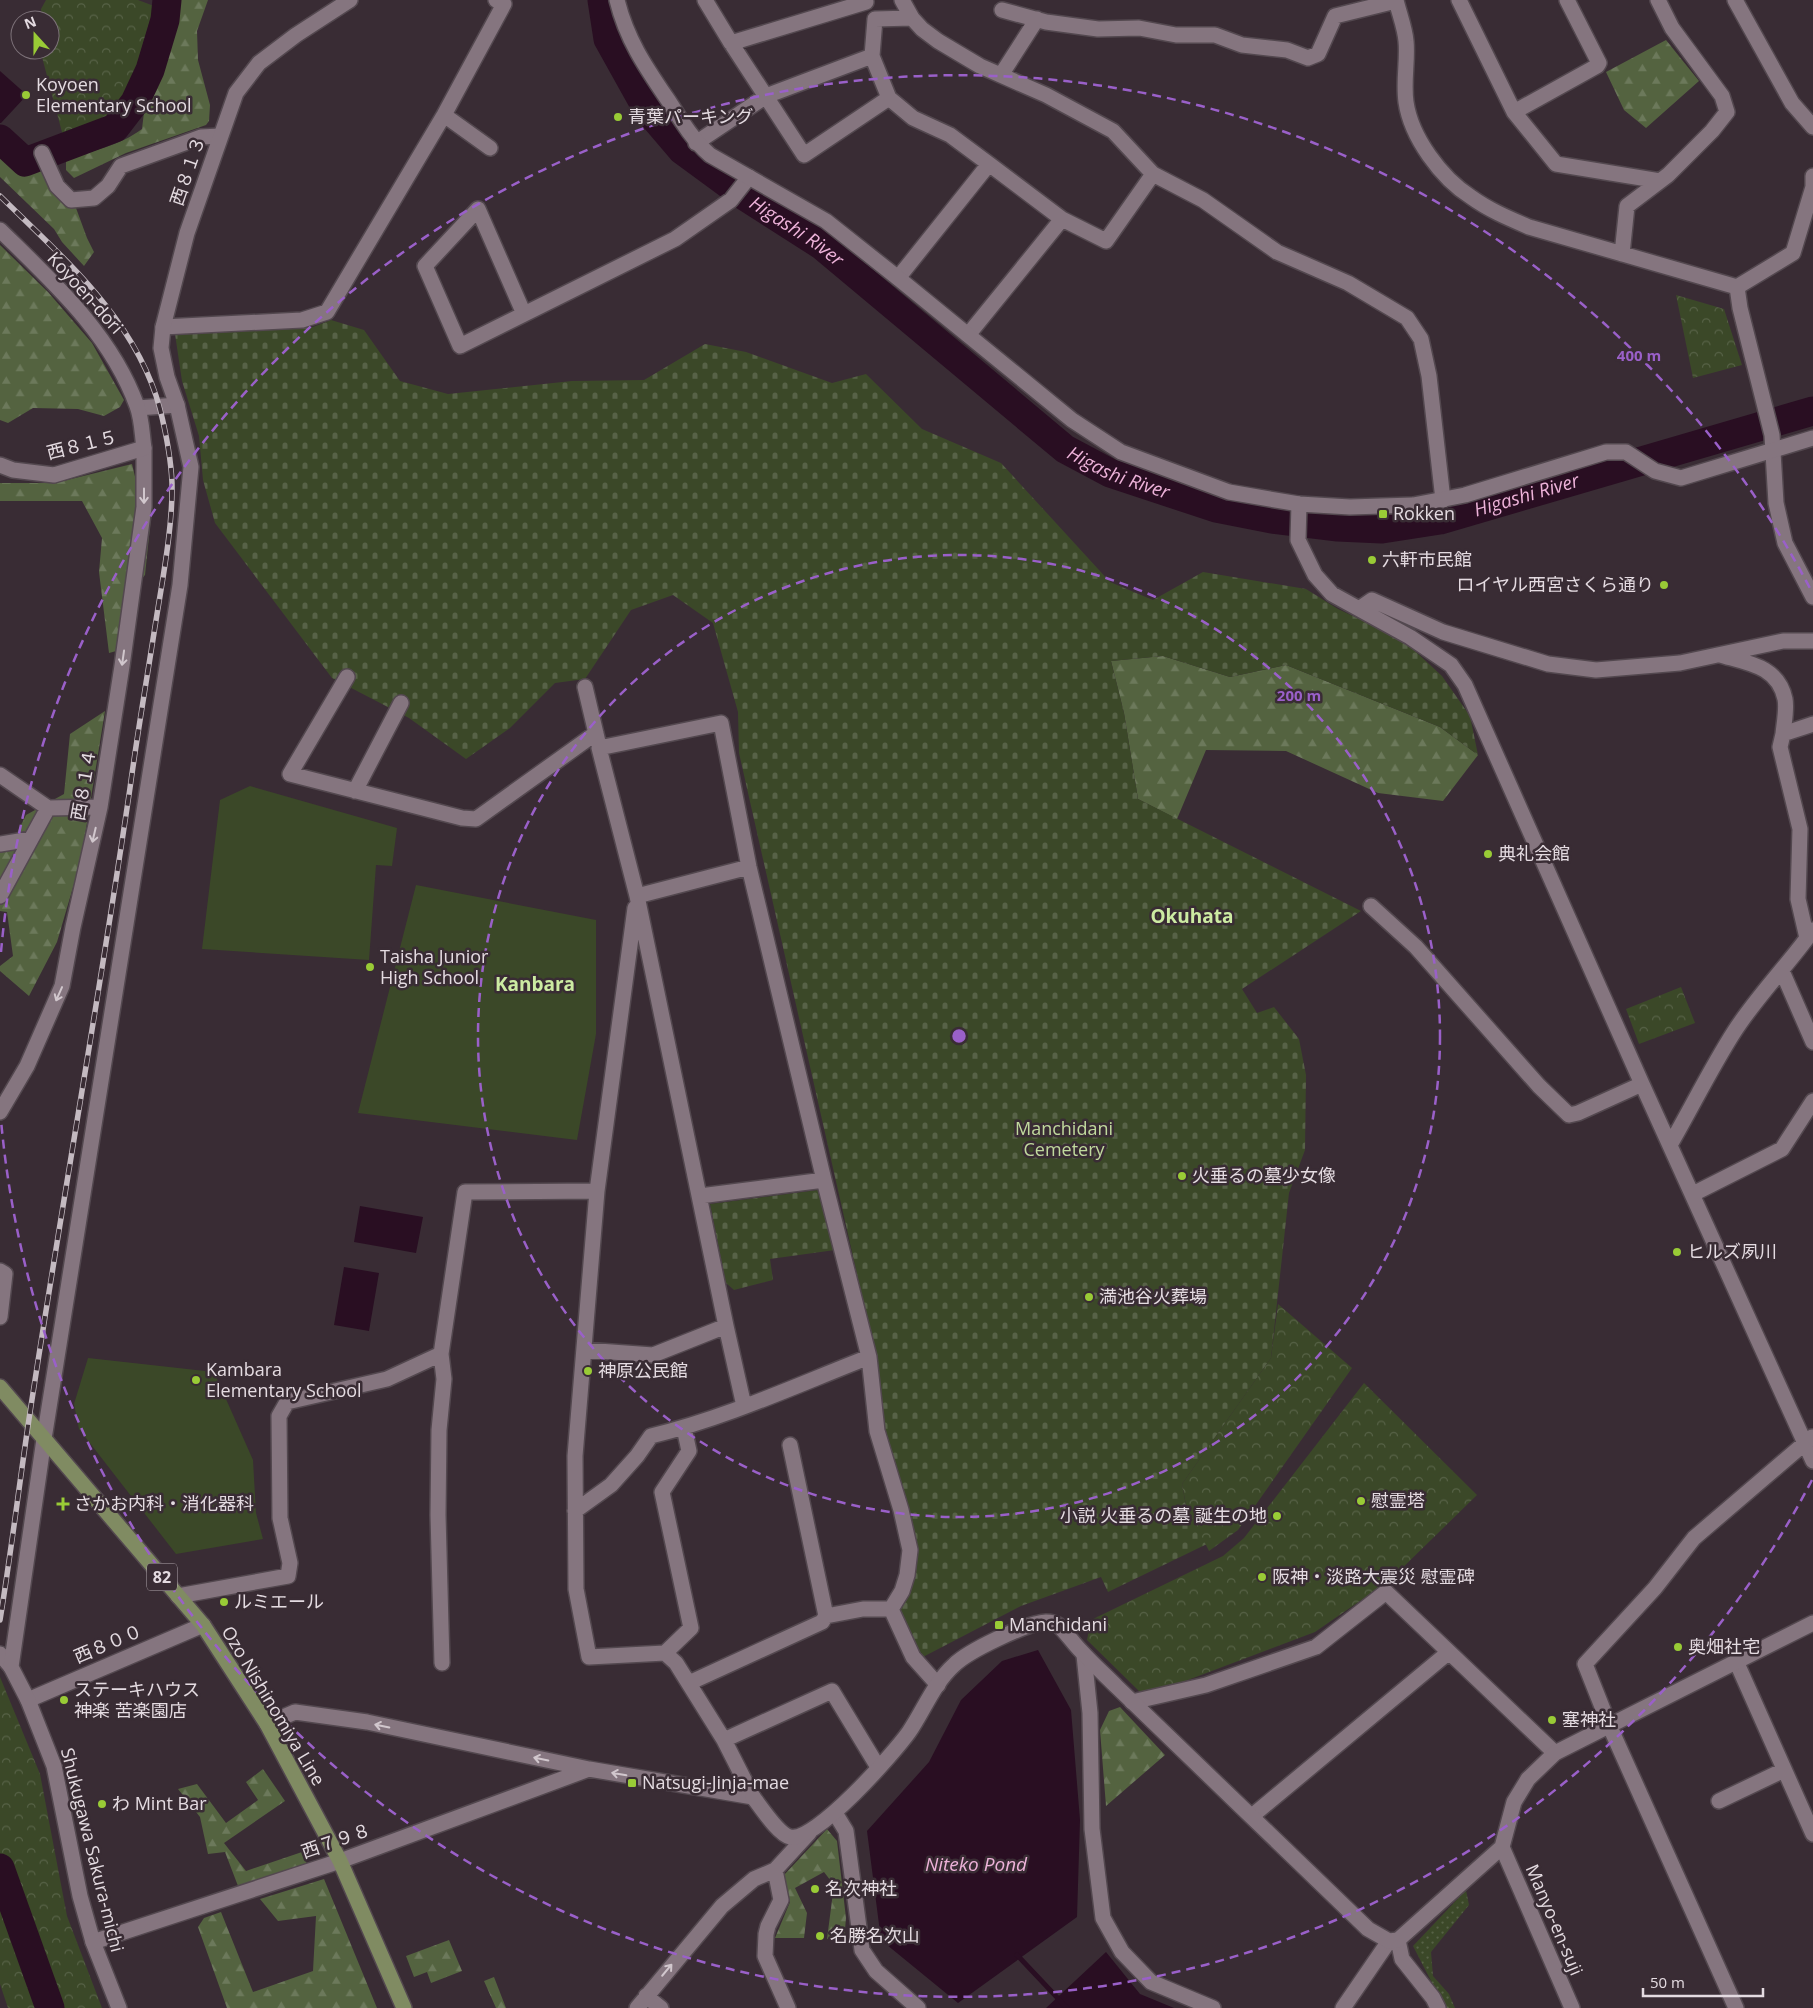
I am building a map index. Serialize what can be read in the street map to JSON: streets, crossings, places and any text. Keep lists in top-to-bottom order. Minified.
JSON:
{"streets":{"main road":["82","Ozo Nishinomiya Line"],"street":["西８１３","Koyoen-dori","西８１５","西８１４","西８００","西７９８","Shukugawa Sakura-michi","Manyo-en-suji"]},"crossings":[["西８１３","Ozo Nishinomiya Line"],["Koyoen-dori","西８１５"],["Koyoen-dori","西８１４"],["西８１５","西８１４"],["西８００","Ozo Nishinomiya Line"],["西８００","Shukugawa Sakura-michi"],["Ozo Nishinomiya Line","西７９８"],["西７９８","Shukugawa Sakura-michi"]],"one_way":["西８１４"],"districts":["Okuhata","Kanbara"],"water":["Higashi River","Niteko Pond"],"parks":["Manchidani Cemetery"],"places":{"other":["Koyoen Elementary School","青葉パーキング","六軒市民館","ロイヤル西宮さくら通り","典礼会館","Taisha Junior High School","火垂るの墓少女像","ヒルズ夙川","満池谷火葬場","神原公民館","Kambara Elementary School","慰霊塔","小説 火垂るの墓 誕生の地","阪神・淡路大震災 慰霊碑","ルミエール","奥畑社宅","ステーキハウス 神楽 苦楽園店","塞神社","わ Mint Bar","名次神社","名勝名次山"],"transit":["Rokken","Manchidani","Natsugi-Jinja-mae"],"health":["さかお内科・消化器科"]},"scale_bar":"50 m","north":"top","rings":["400 m","200 m"]}
